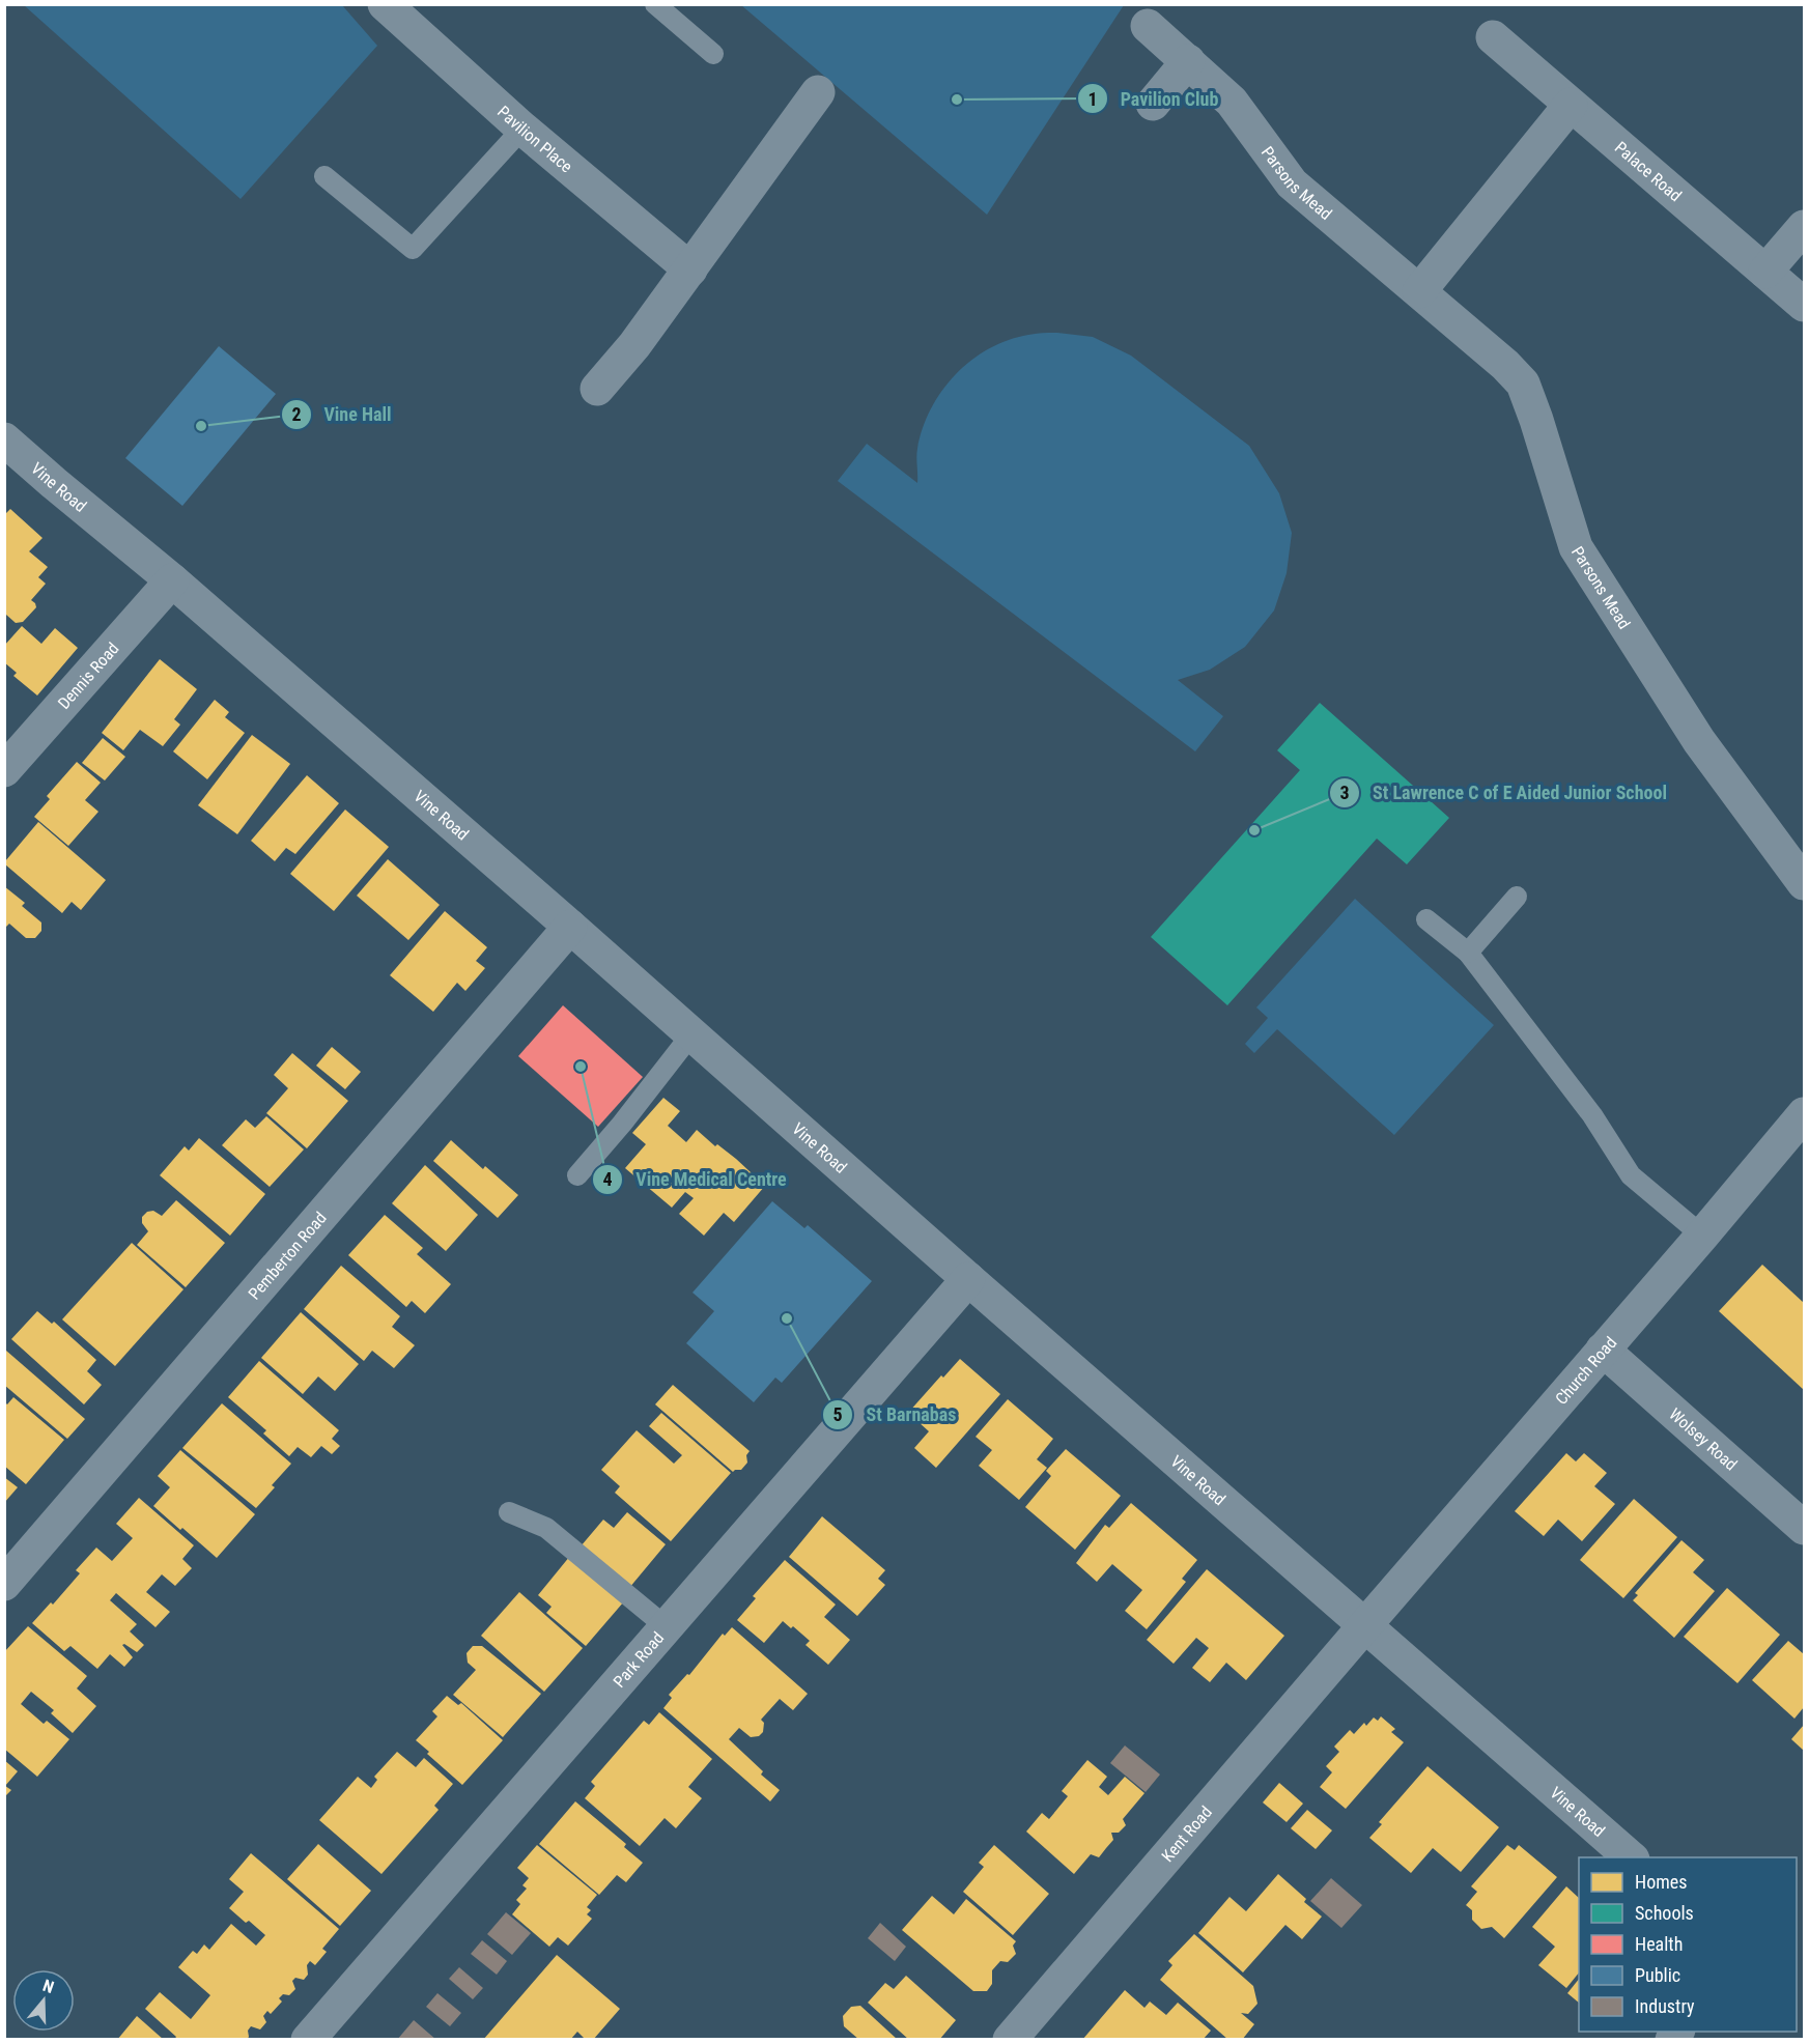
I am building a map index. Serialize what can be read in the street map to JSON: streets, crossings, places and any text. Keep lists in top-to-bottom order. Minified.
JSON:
{"streets":{"street":["Pavilion Place","Palace Road","Parsons Mead","Vine Road","Dennis Road","Pemberton Road","Church Road","Wolsey Road","Park Road","Kent Road"]},"crossings":[["Vine Road","Dennis Road"],["Vine Road","Pemberton Road"],["Vine Road","Church Road"],["Vine Road","Park Road"],["Vine Road","Kent Road"],["Church Road","Wolsey Road"],["Church Road","Kent Road"]],"places":["Pavilion Club","Vine Hall","St Lawrence C of E Aided Junior School","Vine Medical Centre","St Barnabas"],"legend":["Homes","Schools","Health","Public","Industry"],"north":"top"}
